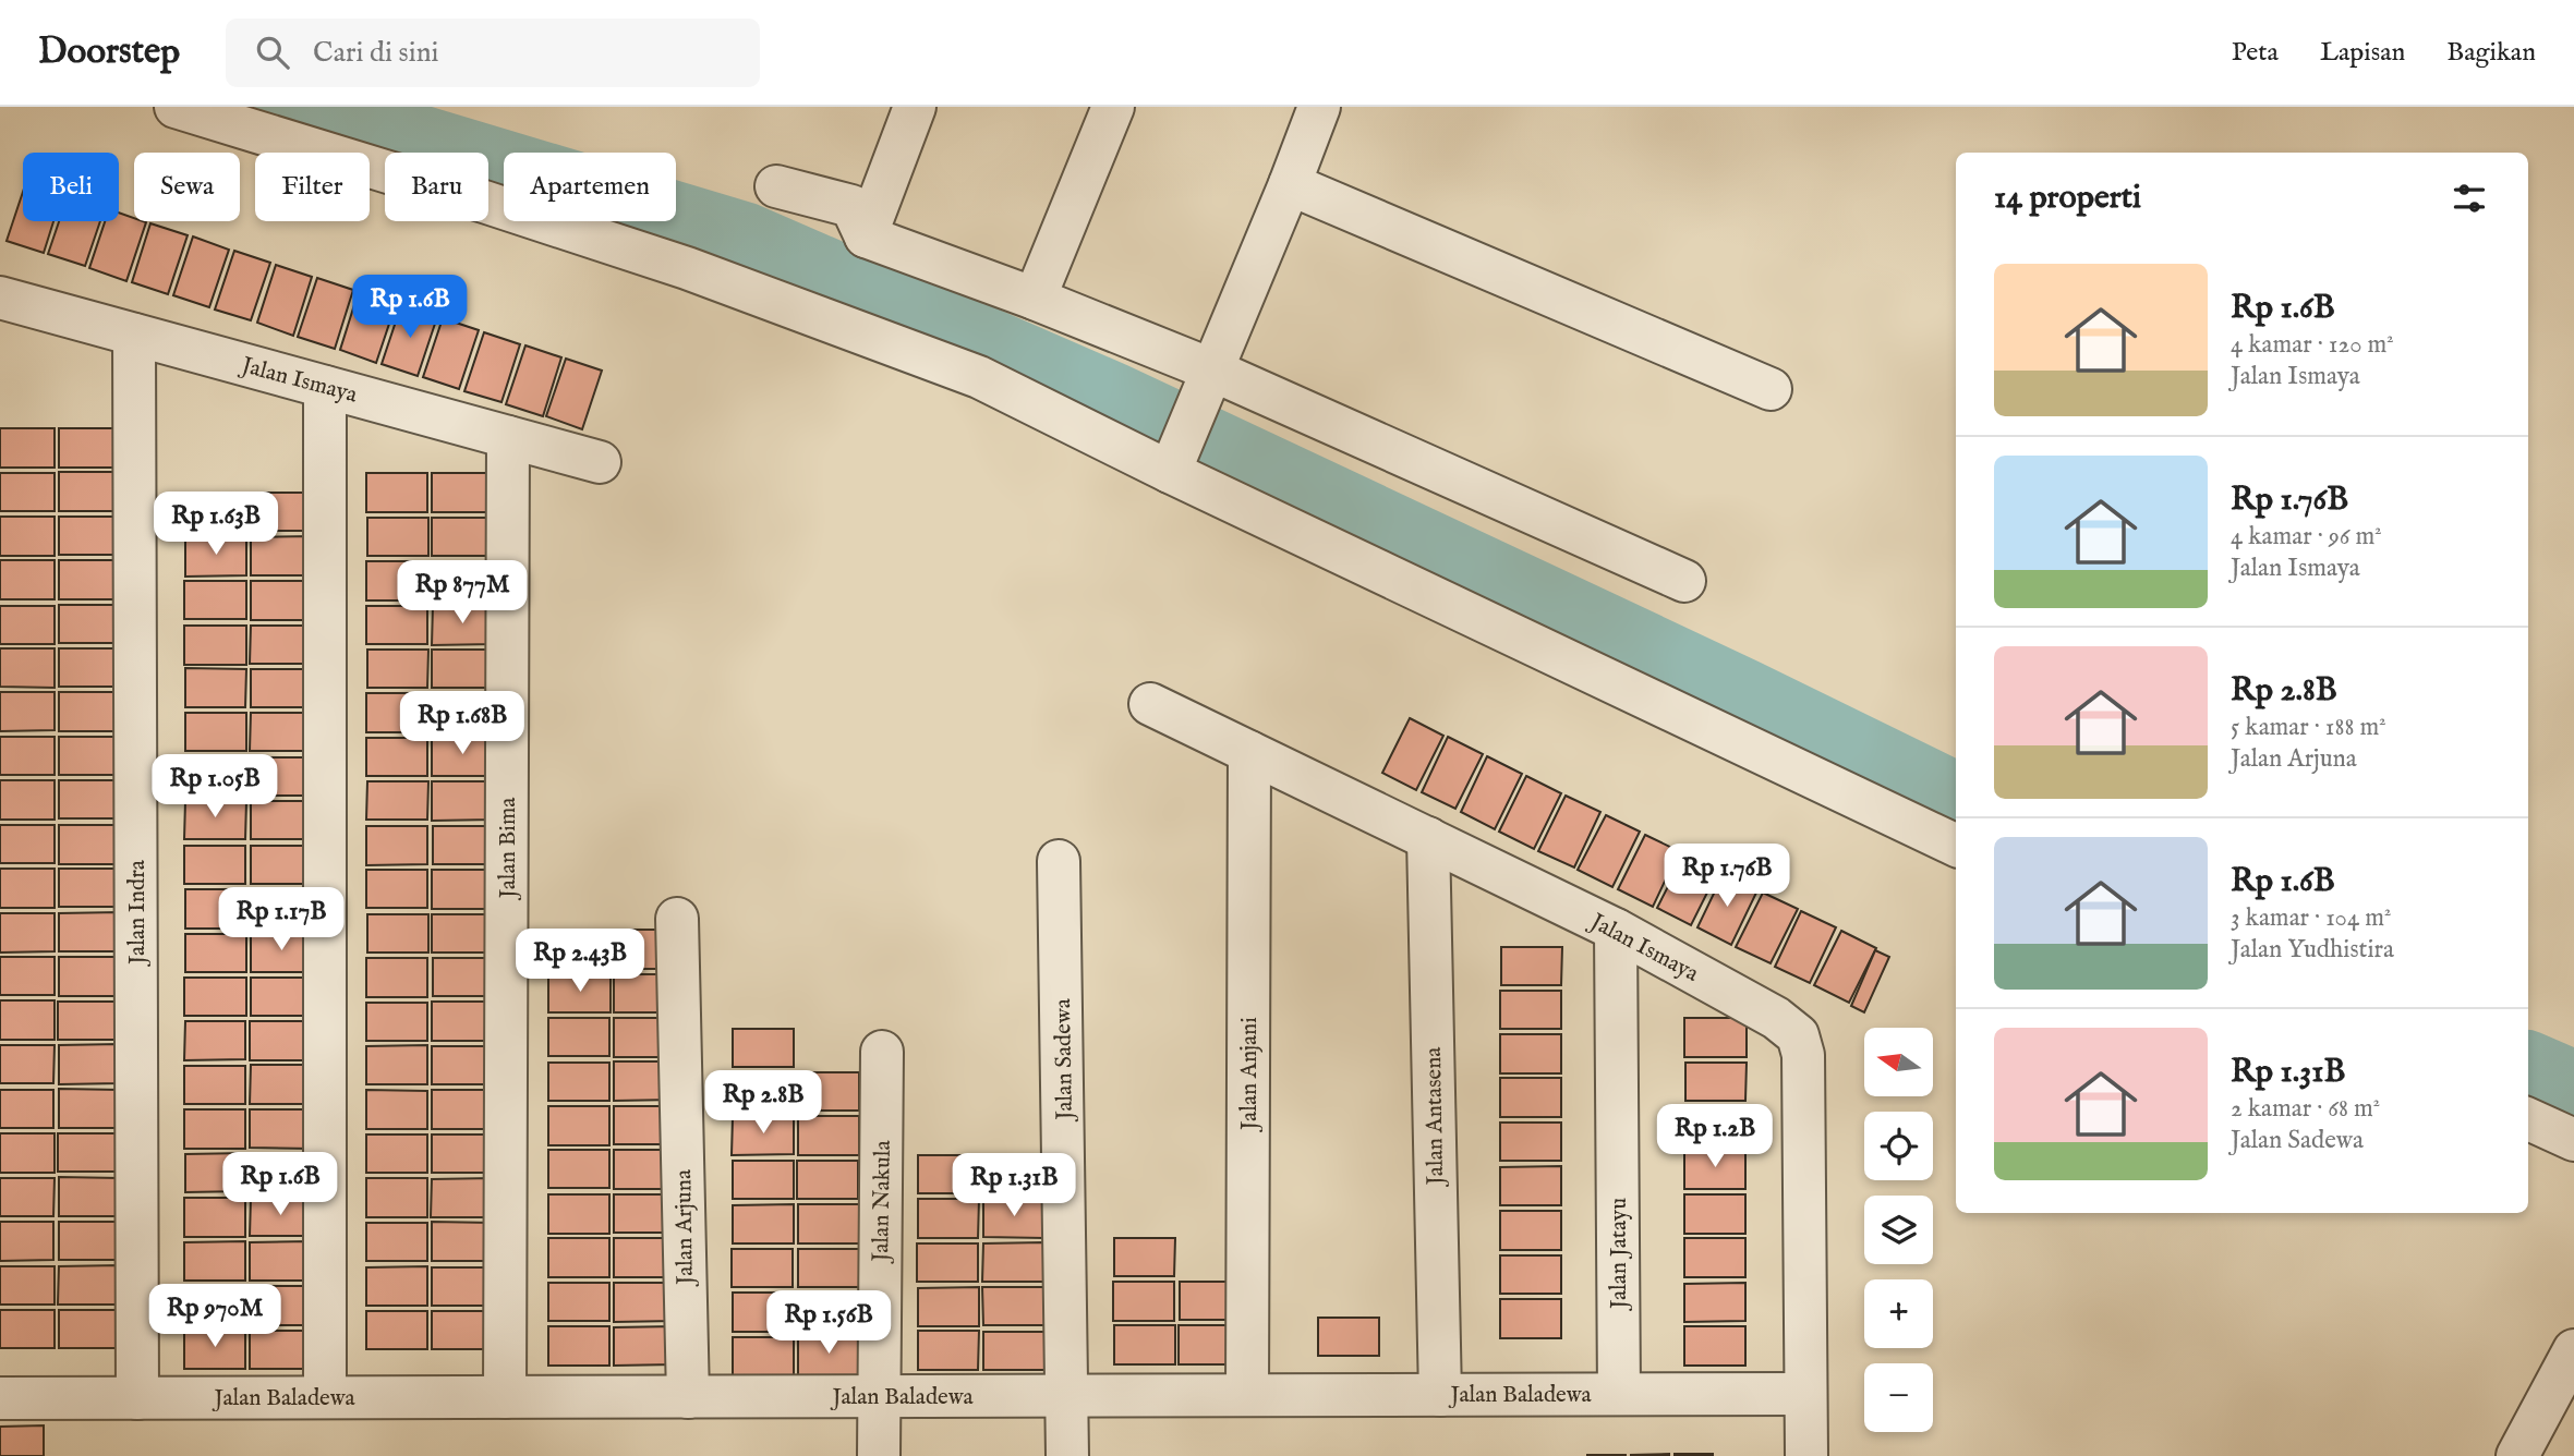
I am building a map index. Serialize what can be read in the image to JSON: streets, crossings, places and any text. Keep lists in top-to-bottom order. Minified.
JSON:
{"streets":{"street":["Jalan Ismaya","Jalan Bima","Jalan Indra","Jalan Sadewa","Jalan Anjani","Jalan Antasena","Jalan Nakula","Jalan Arjuna","Jalan Jatayu","Jalan Baladewa"]},"crossings":[["Jalan Ismaya","Jalan Bima"],["Jalan Ismaya","Jalan Indra"],["Jalan Ismaya","Jalan Anjani"],["Jalan Ismaya","Jalan Antasena"],["Jalan Ismaya","Jalan Jatayu"],["Jalan Ismaya","Jalan Baladewa"],["Jalan Bima","Jalan Baladewa"],["Jalan Indra","Jalan Baladewa"],["Jalan Sadewa","Jalan Baladewa"],["Jalan Anjani","Jalan Baladewa"],["Jalan Antasena","Jalan Baladewa"],["Jalan Nakula","Jalan Baladewa"],["Jalan Arjuna","Jalan Baladewa"],["Jalan Jatayu","Jalan Baladewa"]],"north":"left","page":{"header":"Doorstep","search":"Cari di sini","nav":["Peta","Lapisan","Bagikan"],"chip":["Beli","Sewa","Filter","Baru","Apartemen"],"heading":"14 properti","list":[{"name":"Rp 1.6B","note":"4 kamar · 120 m² · Jalan Ismaya"},{"name":"Rp 1.76B","note":"4 kamar · 96 m² · Jalan Ismaya"},{"name":"Rp 2.8B","note":"5 kamar · 188 m² · Jalan Arjuna"},{"name":"Rp 1.6B","note":"3 kamar · 104 m² · Jalan Yudhistira"},{"name":"Rp 1.31B","note":"2 kamar · 68 m² · Jalan Sadewa"}],"price":["Rp 1.6B","Rp 1.63B","Rp 877M","Rp 1.68B","Rp 1.05B","Rp 1.76B","Rp 1.17B","Rp 2.43B","Rp 2.8B","Rp 1.2B","Rp 1.6B","Rp 1.31B","Rp 970M","Rp 1.56B"],"map_buttons":["+","−"]}}
